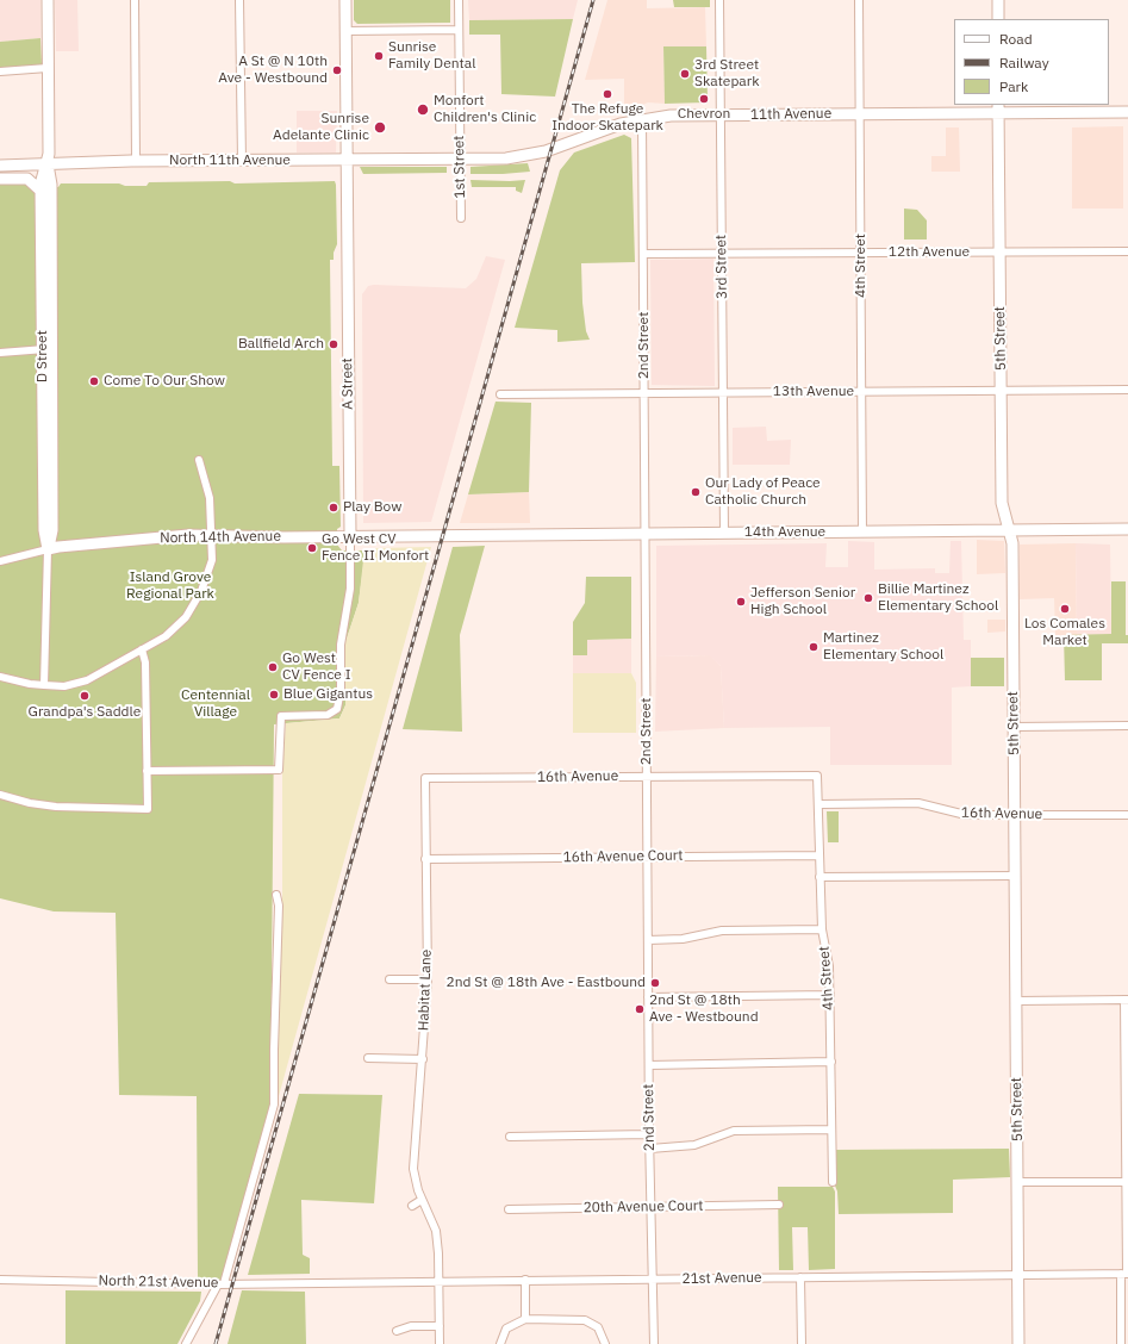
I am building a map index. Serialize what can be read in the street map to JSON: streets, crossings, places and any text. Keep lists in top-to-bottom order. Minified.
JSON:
{"streets":{"main road":["11th Avenue","North 11th Avenue","5th Street","D Street","A Street","14th Avenue","North 14th Avenue"],"street":["1st Street","12th Avenue","4th Street","3rd Street","2nd Street","13th Avenue","16th Avenue","16th Avenue Court","Habitat Lane","20th Avenue Court","21st Avenue","North 21st Avenue"]},"crossings":[["11th Avenue","North 11th Avenue"],["11th Avenue","1st Street"],["11th Avenue","4th Street"],["11th Avenue","3rd Street"],["11th Avenue","5th Street"],["11th Avenue","2nd Street"],["North 11th Avenue","1st Street"],["North 11th Avenue","D Street"],["North 11th Avenue","A Street"],["12th Avenue","4th Street"],["12th Avenue","3rd Street"],["12th Avenue","5th Street"],["12th Avenue","2nd Street"],["4th Street","13th Avenue"],["4th Street","14th Avenue"],["4th Street","16th Avenue"],["4th Street","16th Avenue Court"],["3rd Street","13th Avenue"],["3rd Street","14th Avenue"],["5th Street","13th Avenue"],["5th Street","14th Avenue"],["5th Street","16th Avenue"],["5th Street","21st Avenue"],["2nd Street","13th Avenue"],["2nd Street","14th Avenue"],["2nd Street","16th Avenue"],["2nd Street","16th Avenue Court"],["2nd Street","20th Avenue Court"],["2nd Street","21st Avenue"],["D Street","North 14th Avenue"],["A Street","North 14th Avenue"],["14th Avenue","North 14th Avenue"],["16th Avenue","Habitat Lane"],["16th Avenue Court","Habitat Lane"],["Habitat Lane","21st Avenue"],["21st Avenue","North 21st Avenue"]],"parks":["Island Grove Regional Park","Centennial Village"],"places":["Sunrise Family Dental","A St @ N 10th Ave - Westbound","3rd Street Skatepark","The Refuge Indoor Skatepark","Chevron","Monfort Children's Clinic","Sunrise Adelante Clinic","Ballfield Arch","Come To Our Show","Our Lady of Peace Catholic Church","Play Bow","Go West CV Fence II Monfort","Billie Martinez Elementary School","Jefferson Senior High School","Los Comales Market","Martinez Elementary School","Go West CV Fence I","Blue Gigantus","Grandpa's Saddle","2nd St @ 18th Ave - Eastbound","2nd St @ 18th Ave - Westbound"],"legend":["Road","Railway","Park"]}
